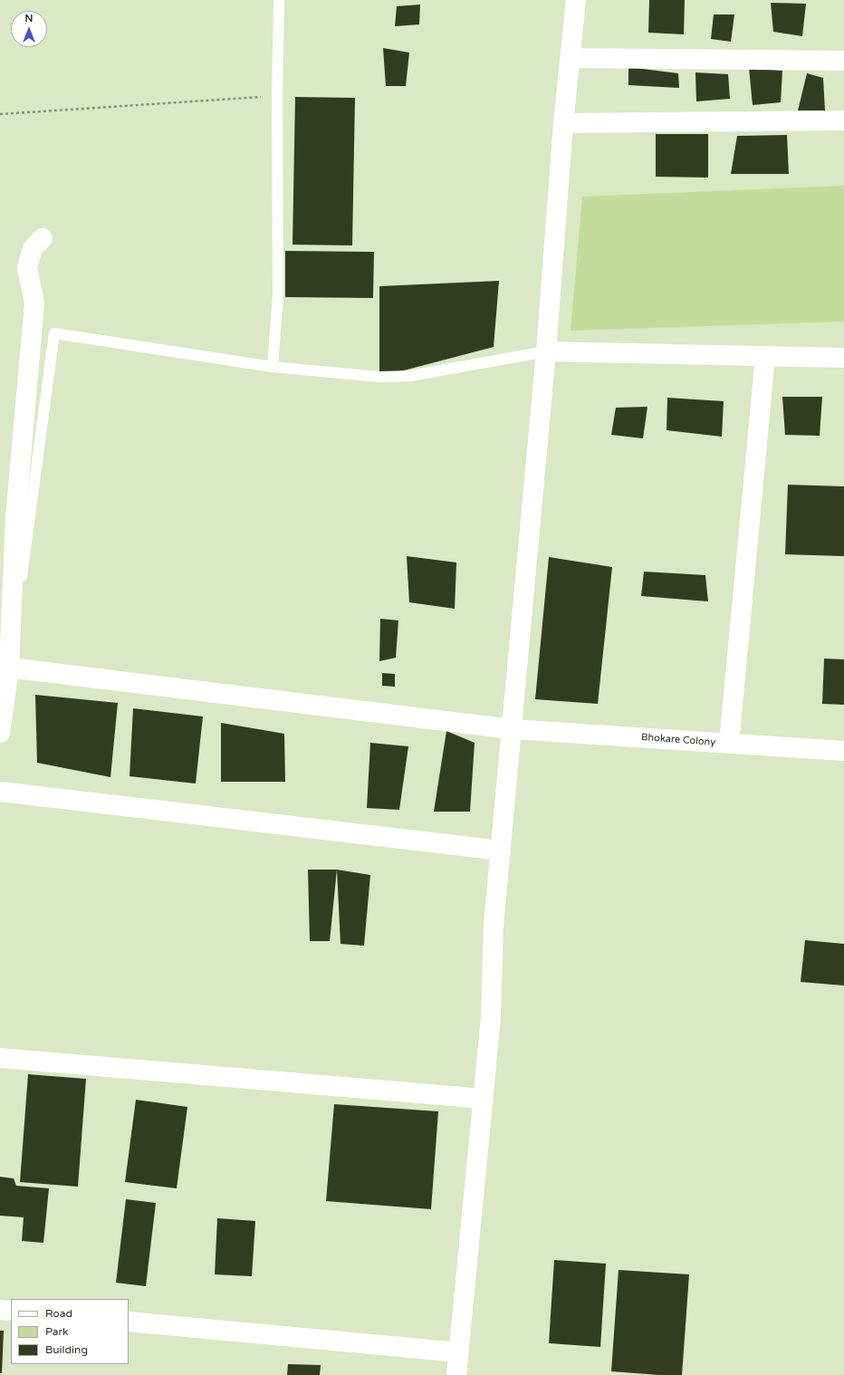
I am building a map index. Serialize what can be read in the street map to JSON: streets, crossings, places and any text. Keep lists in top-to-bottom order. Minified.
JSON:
{"streets":{"street":["Bhokare Colony"]},"legend":["Road","Park","Building"],"north":"top"}
